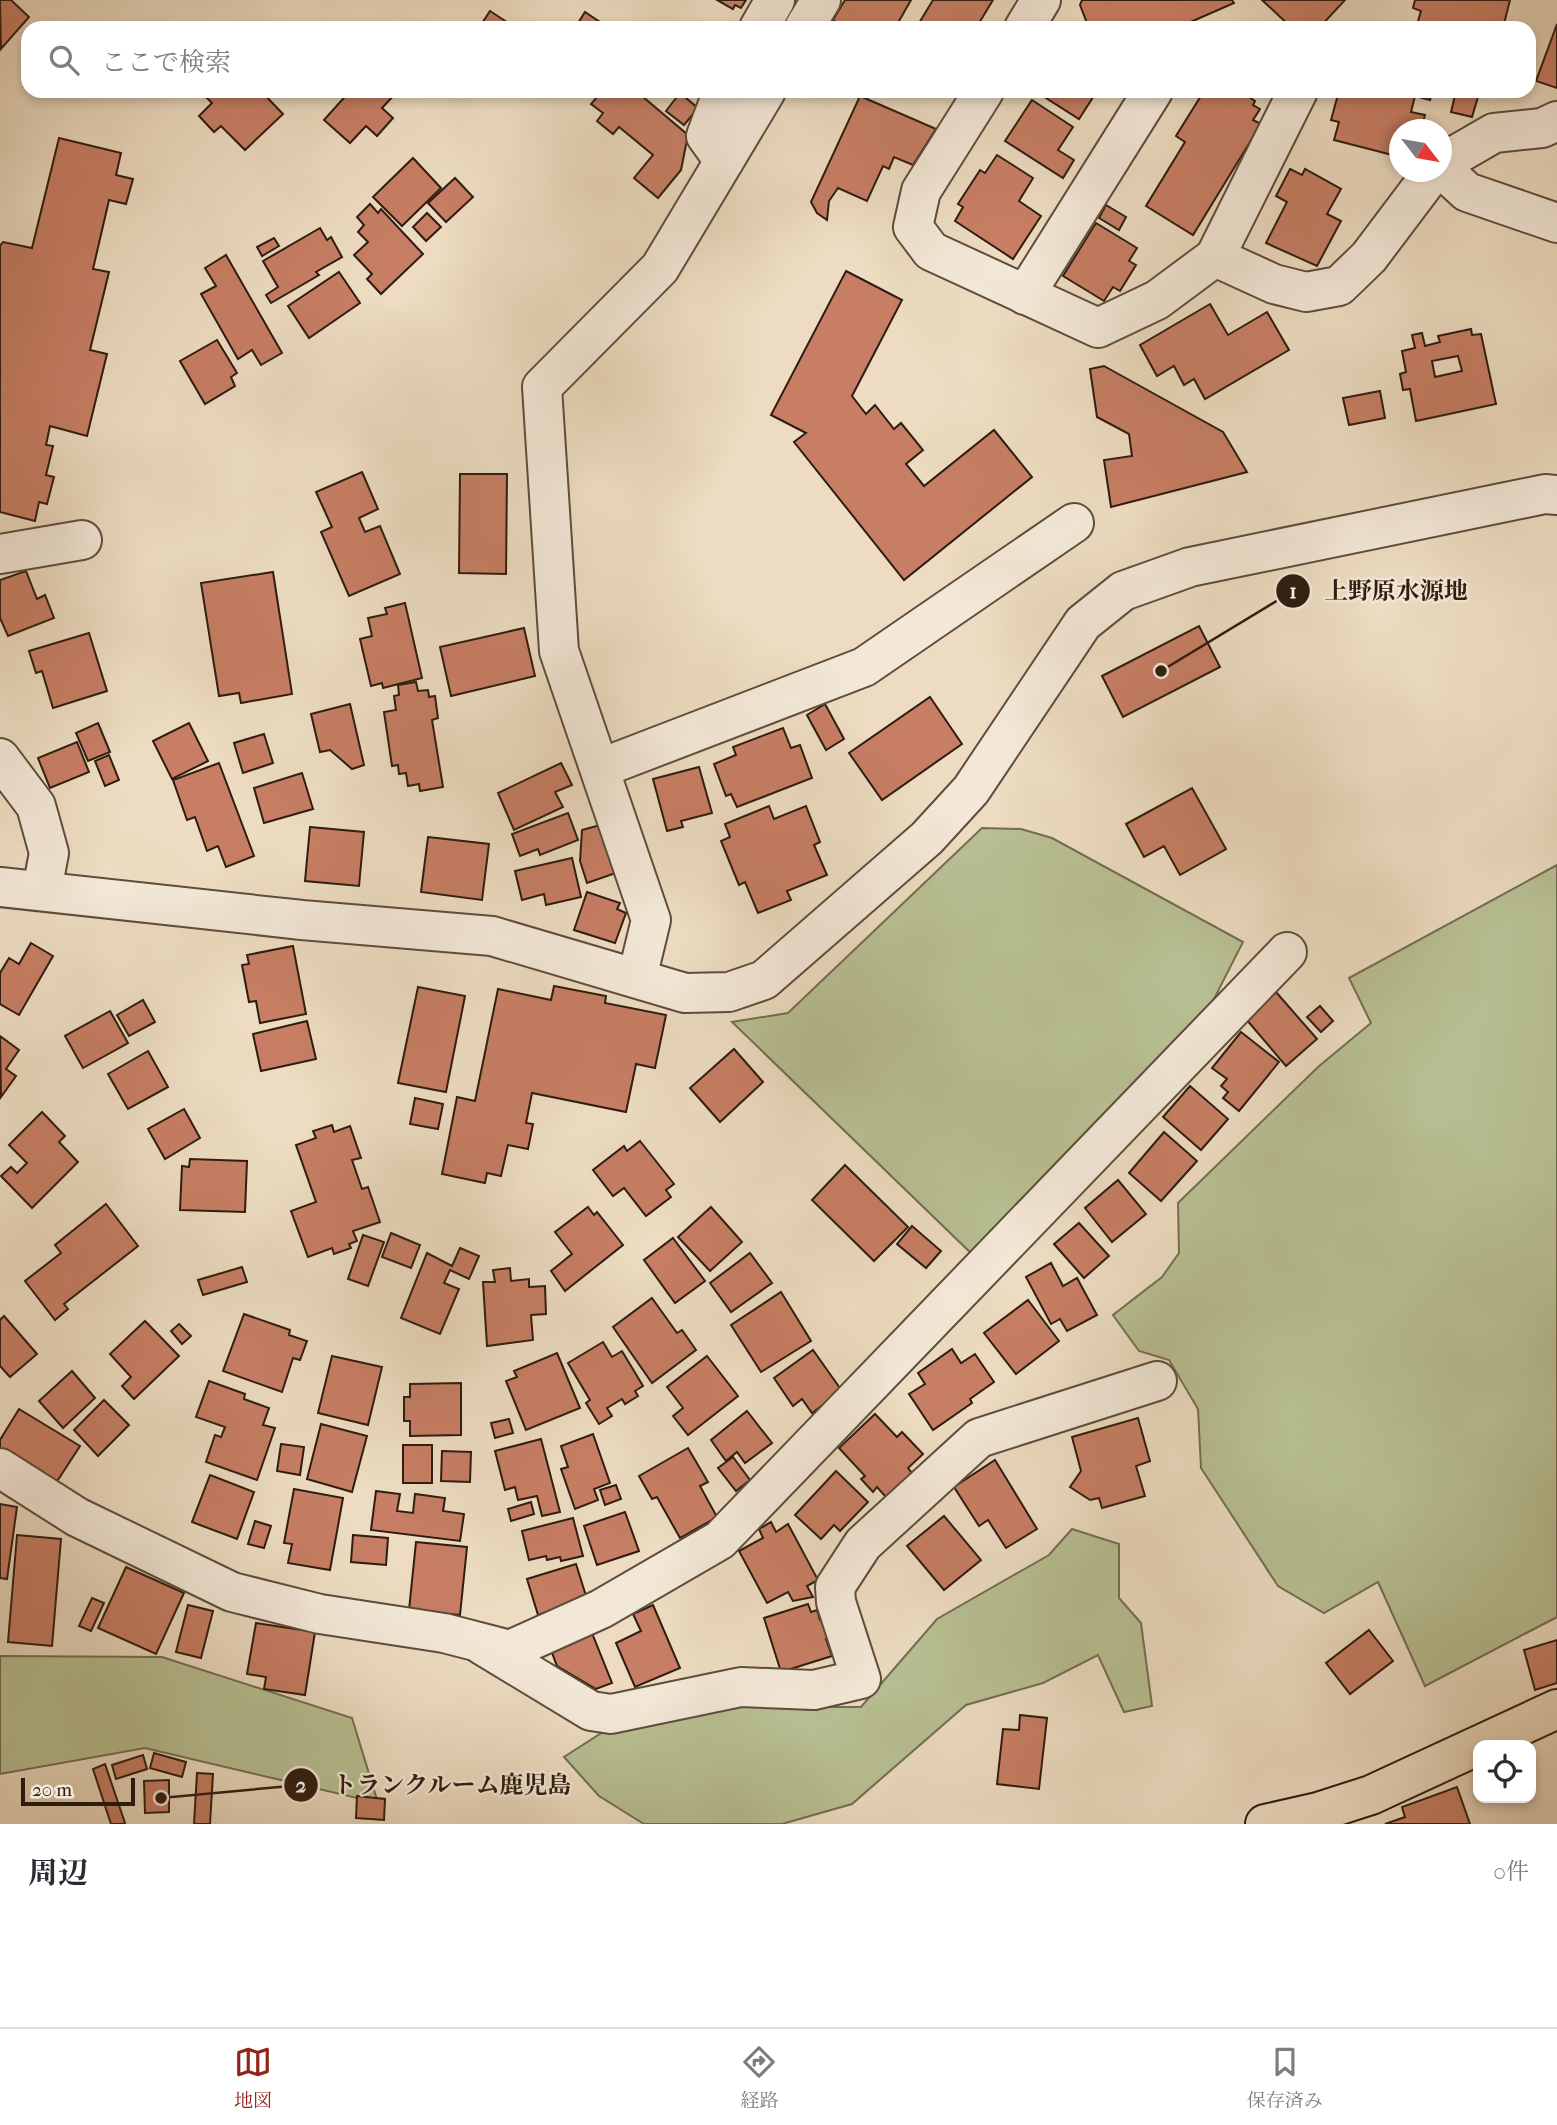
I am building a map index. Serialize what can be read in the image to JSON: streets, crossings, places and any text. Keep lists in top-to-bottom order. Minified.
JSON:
{"places":["上野原水源地","トランクルーム鹿児島"],"scale_bar":"20 m","north":"bottom right","page":{"search":"ここで検索","scale":"20 m","heading":["周辺","0件"],"nav":["地図","経路","保存済み"]}}
